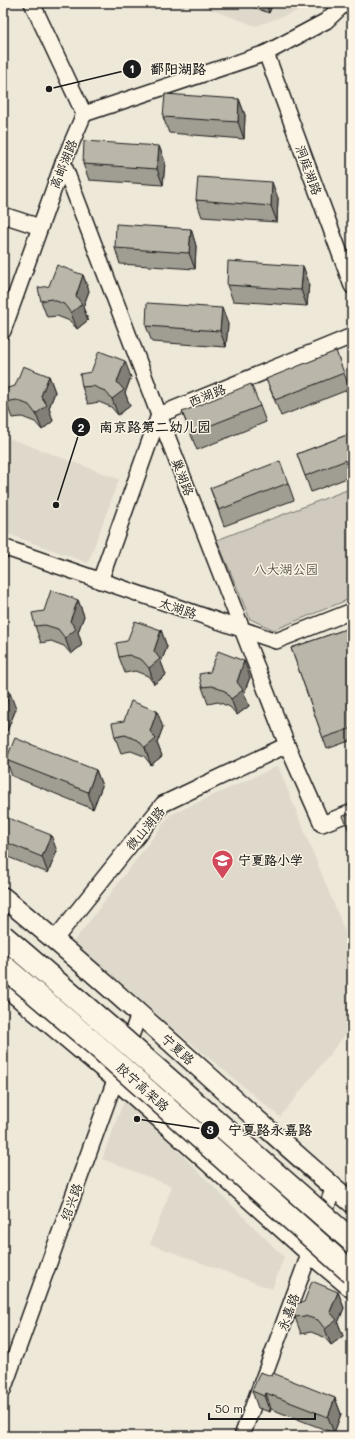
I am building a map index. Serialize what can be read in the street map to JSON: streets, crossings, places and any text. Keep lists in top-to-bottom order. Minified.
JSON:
{"streets":{"highway":["胶宁高架路"],"main road":["宁夏路"],"street":["高邮湖路","洞庭湖路","西湖路","巢湖路","太湖路","微山湖路","绍兴路","永嘉路"]},"crossings":[["高邮湖路","巢湖路"],["西湖路","巢湖路"],["巢湖路","太湖路"],["巢湖路","微山湖路"],["微山湖路","宁夏路"],["宁夏路","绍兴路"],["宁夏路","永嘉路"]],"parks":["八大湖公园"],"places":{"other":["鄱阳湖路","南京路第二幼儿园","宁夏路永嘉路"],"school or university":["宁夏路小学"]},"scale_bar":"50 m"}
